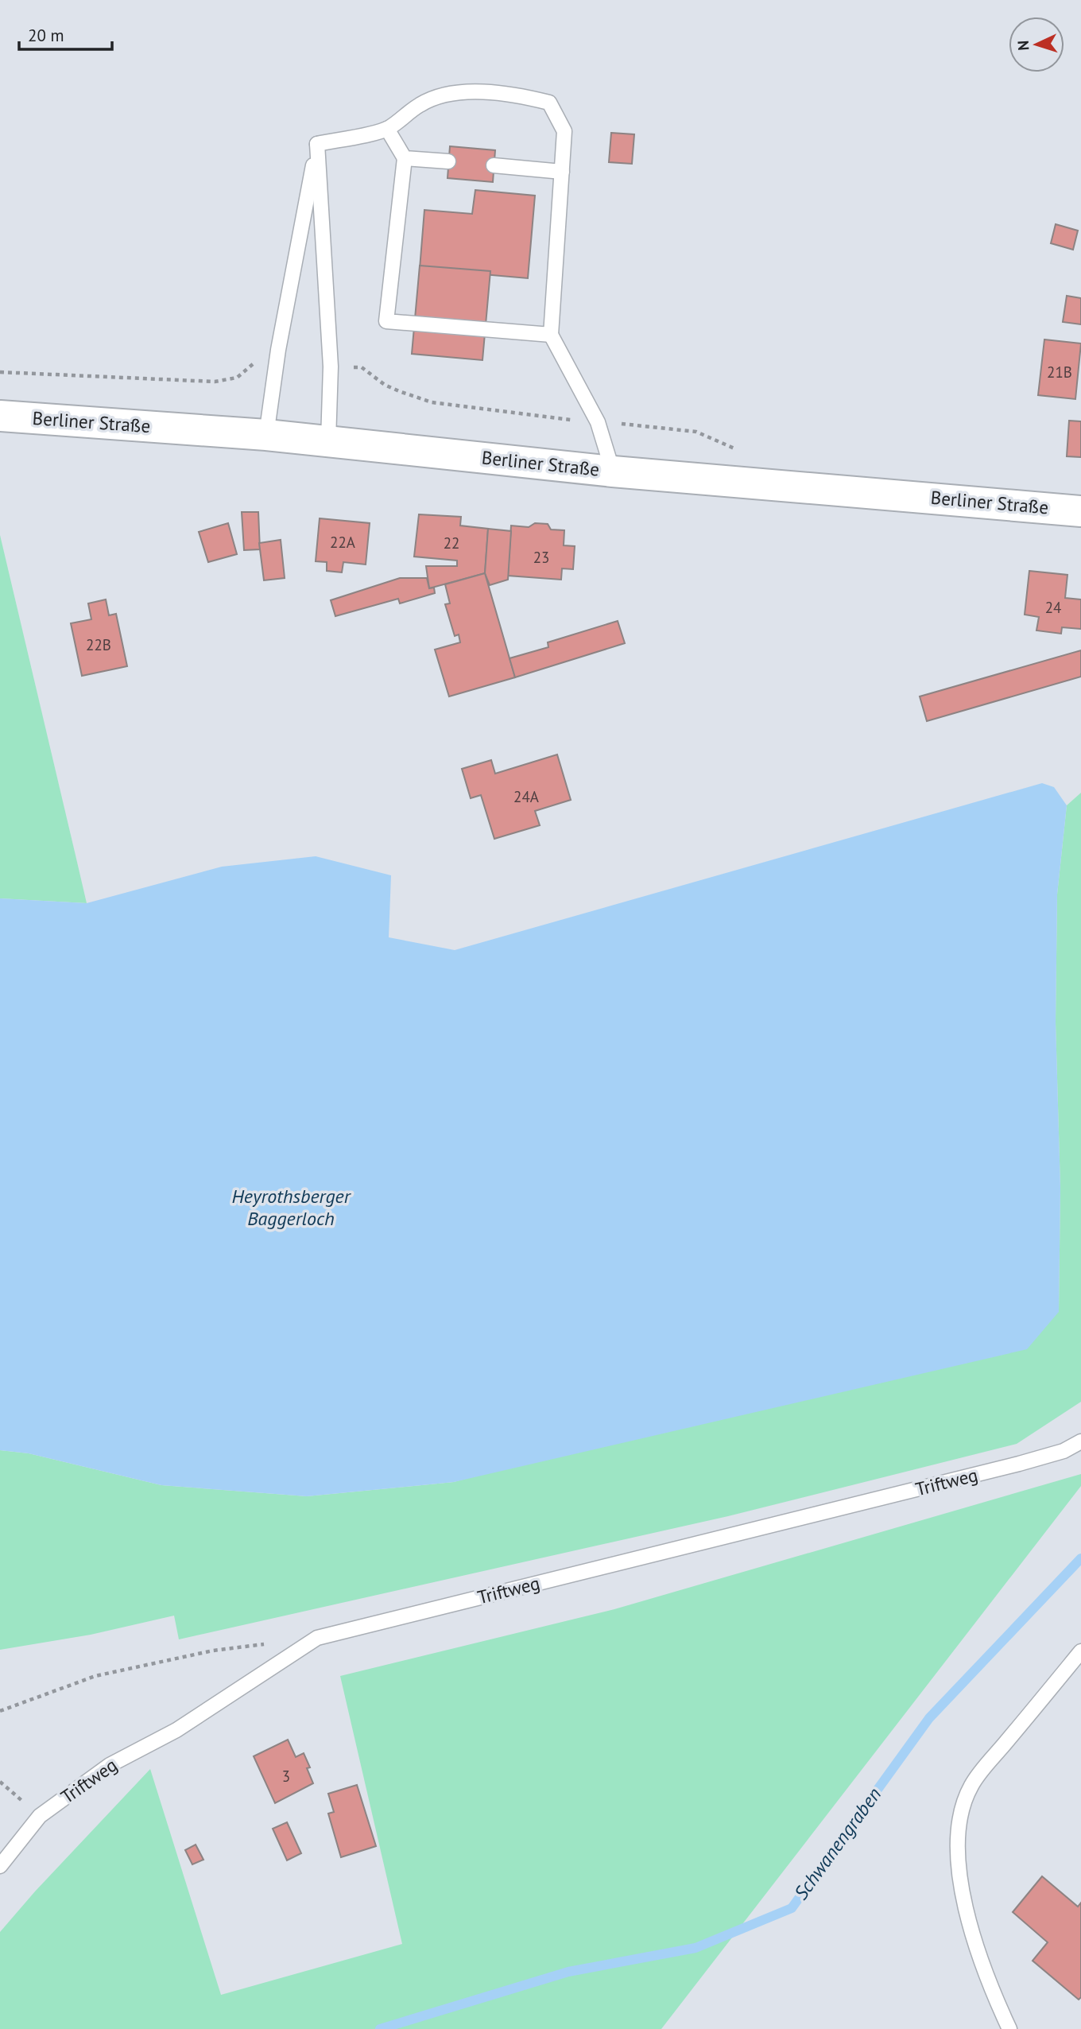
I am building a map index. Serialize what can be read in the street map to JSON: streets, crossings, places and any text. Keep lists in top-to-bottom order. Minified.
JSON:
{"streets":{"main road":["Berliner Straße"],"lane":["Triftweg"]},"water":["Heyrothsberger Baggerloch","Schwanengraben"],"house_numbers":["21B","22A","22","23","24","22B","24A","3"],"scale_bar":"20 m","north":"left"}
